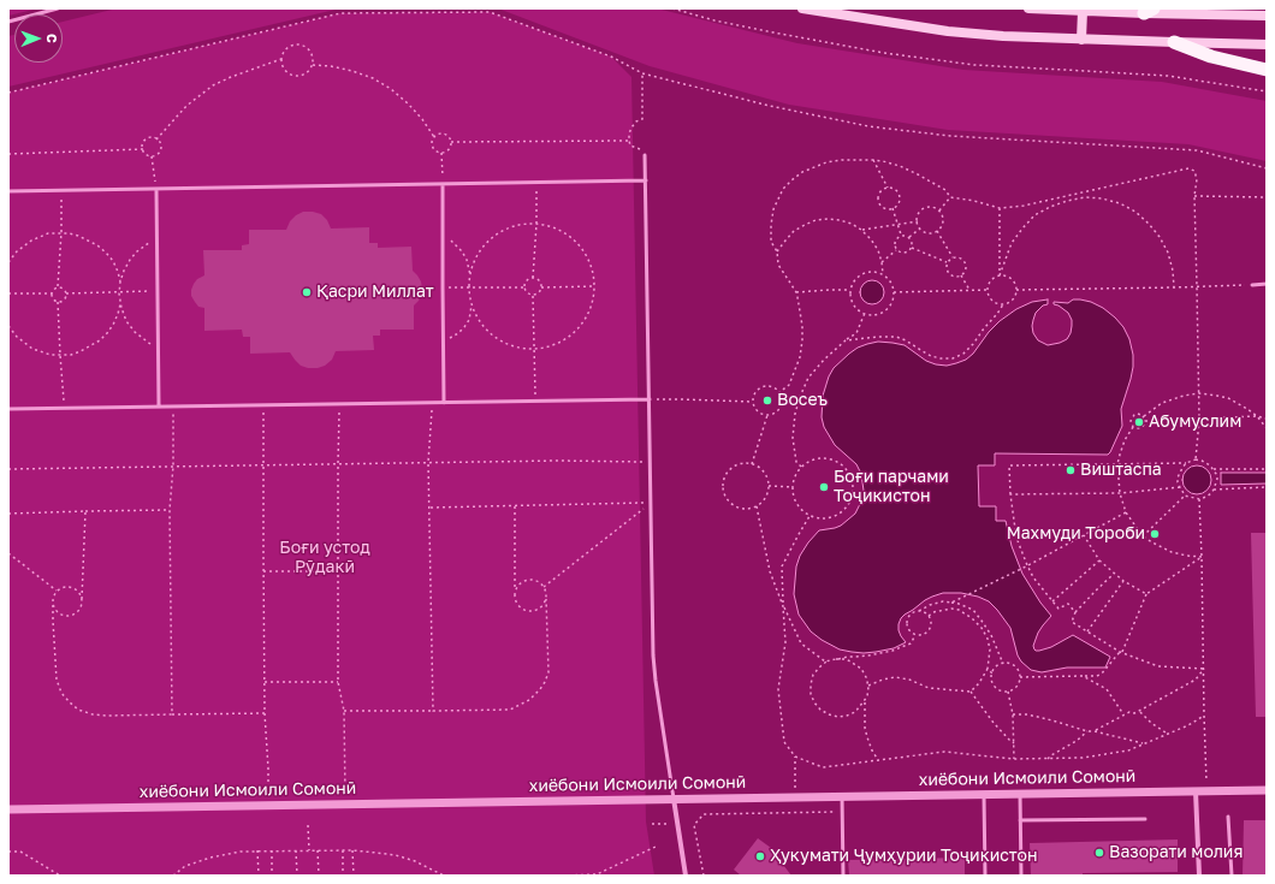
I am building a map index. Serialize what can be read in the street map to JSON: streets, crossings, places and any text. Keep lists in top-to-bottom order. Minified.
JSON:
{"streets":{"street":["хиёбони Исмоили Сомонӣ"]},"parks":["Боғи устод Рӯдакӣ"],"places":["Қасри Миллат","Восеъ","Абумуслим","Виштаспа","Боғи парчами Тоҷикистон","Махмуди Тороби","Вазорати молия","Ҳукумати Ҷумҳурии Тоҷикистон"],"north":"right"}
